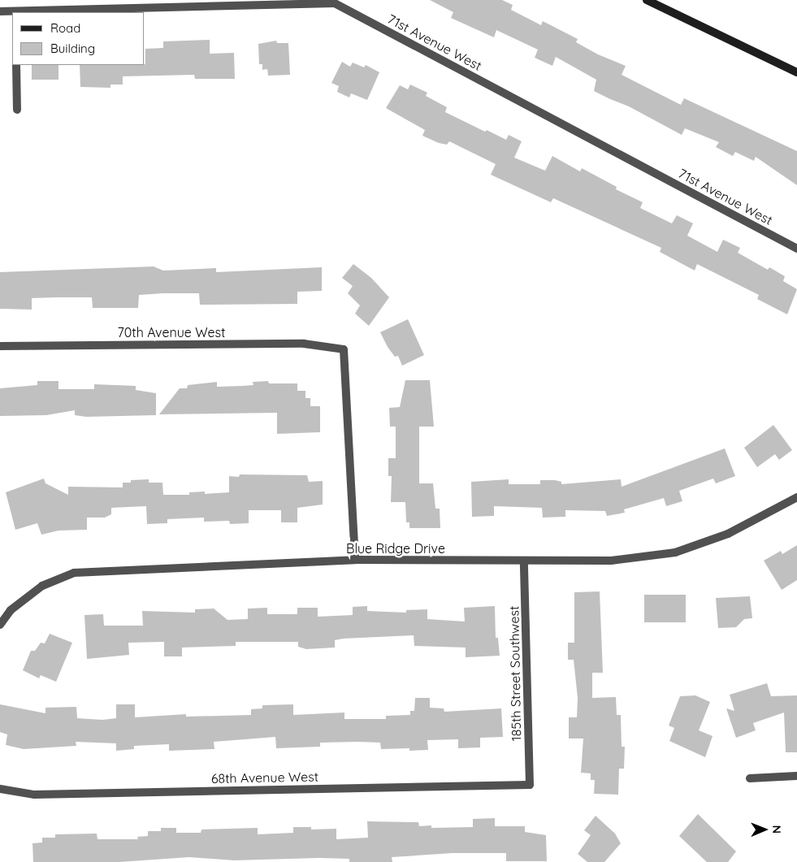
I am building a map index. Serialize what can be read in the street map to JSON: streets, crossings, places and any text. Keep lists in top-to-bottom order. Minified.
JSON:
{"streets":{"street":["71st Avenue West","70th Avenue West","Blue Ridge Drive","185th Street Southwest","68th Avenue West"]},"crossings":[["70th Avenue West","Blue Ridge Drive"],["Blue Ridge Drive","185th Street Southwest"],["185th Street Southwest","68th Avenue West"]],"legend":["Road","Building"],"north":"right"}
